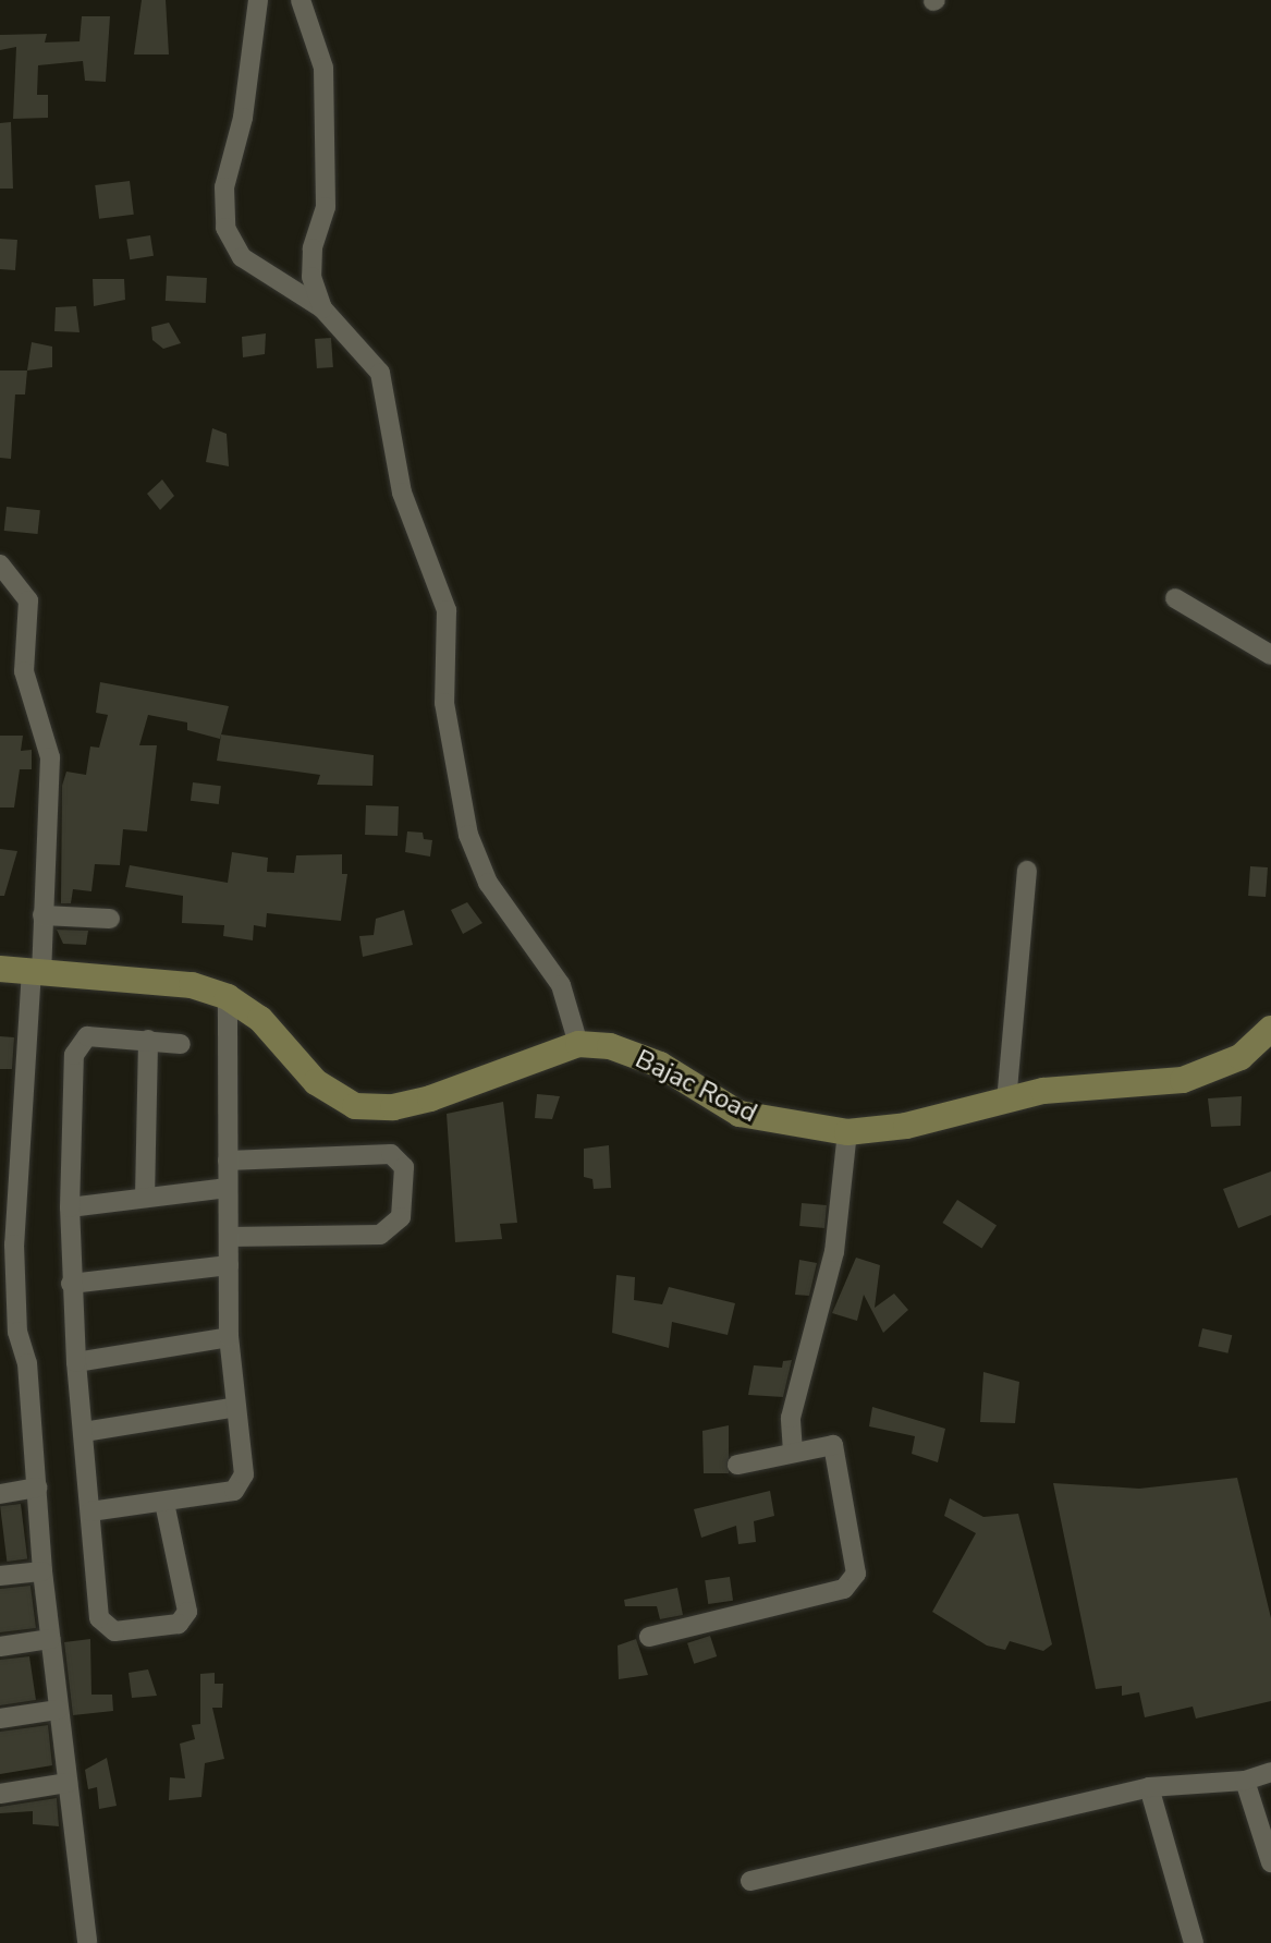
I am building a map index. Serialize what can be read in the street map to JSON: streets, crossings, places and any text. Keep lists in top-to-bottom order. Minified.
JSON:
{"streets":{"street":["Bajac Road"]}}
